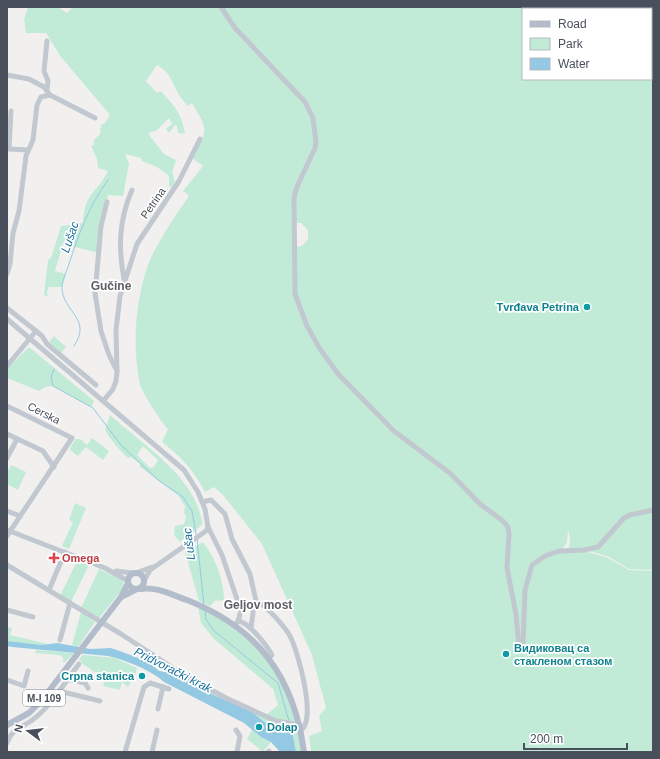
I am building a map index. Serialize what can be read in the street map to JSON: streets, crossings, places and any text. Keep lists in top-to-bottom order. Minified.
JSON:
{"streets":{"main road":["M-I 109"],"street":["Petrina","Cerska"]},"districts":["Gučine","Geljov most"],"water":["Lušac","Pridvorački krak"],"places":{"other":["Tvrđava Petrina","Видиковац са стакленом стазом","Crpna stanica","Dolap"],"health":["Omega"]},"legend":["Road","Park","Water"],"scale_bar":"200 m","north":"left"}
